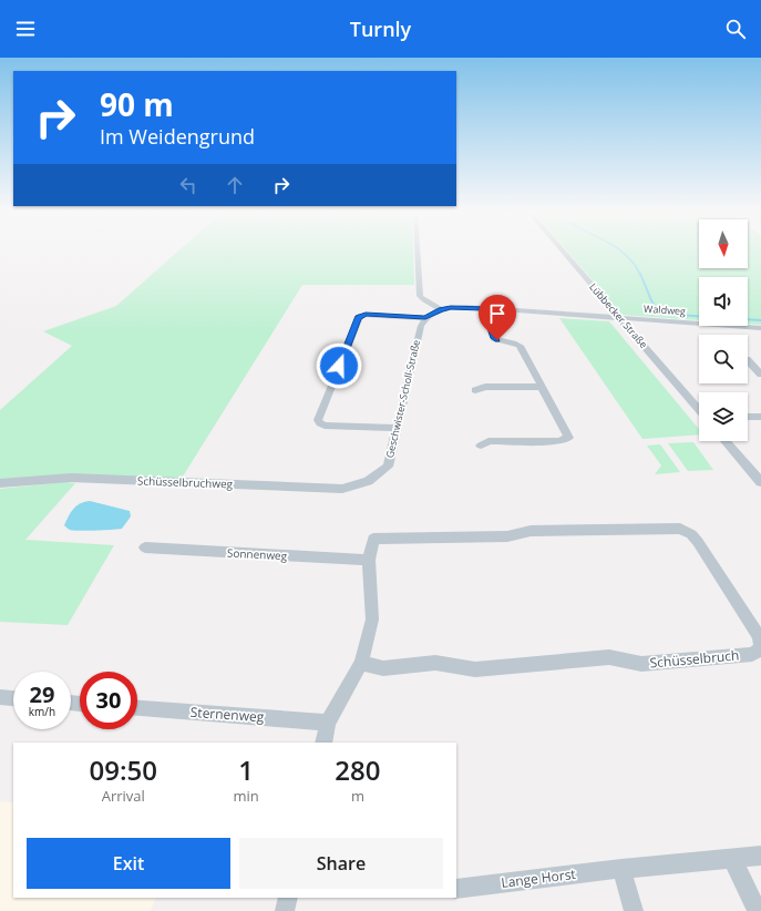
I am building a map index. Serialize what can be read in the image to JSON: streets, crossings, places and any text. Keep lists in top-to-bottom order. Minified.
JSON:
{"streets":{"street":["Waldweg","Lübbecker Straße","Geschwister-Scholl-Straße","Schüsselbruchweg","Sonnenweg","Schüsselbruch","Sternenweg","Lange Horst"]},"crossings":[["Waldweg","Lübbecker Straße"],["Geschwister-Scholl-Straße","Schüsselbruchweg"],["Sonnenweg","Schüsselbruch"]],"north":"bottom","page":{"header":"Turnly","turn":["90 m","Im Weidengrund"],"speed":"29 km/h","limit":"30","eta":["09:50","Arrival","1","min","280","m"],"buttons":["Exit","Share"]}}
